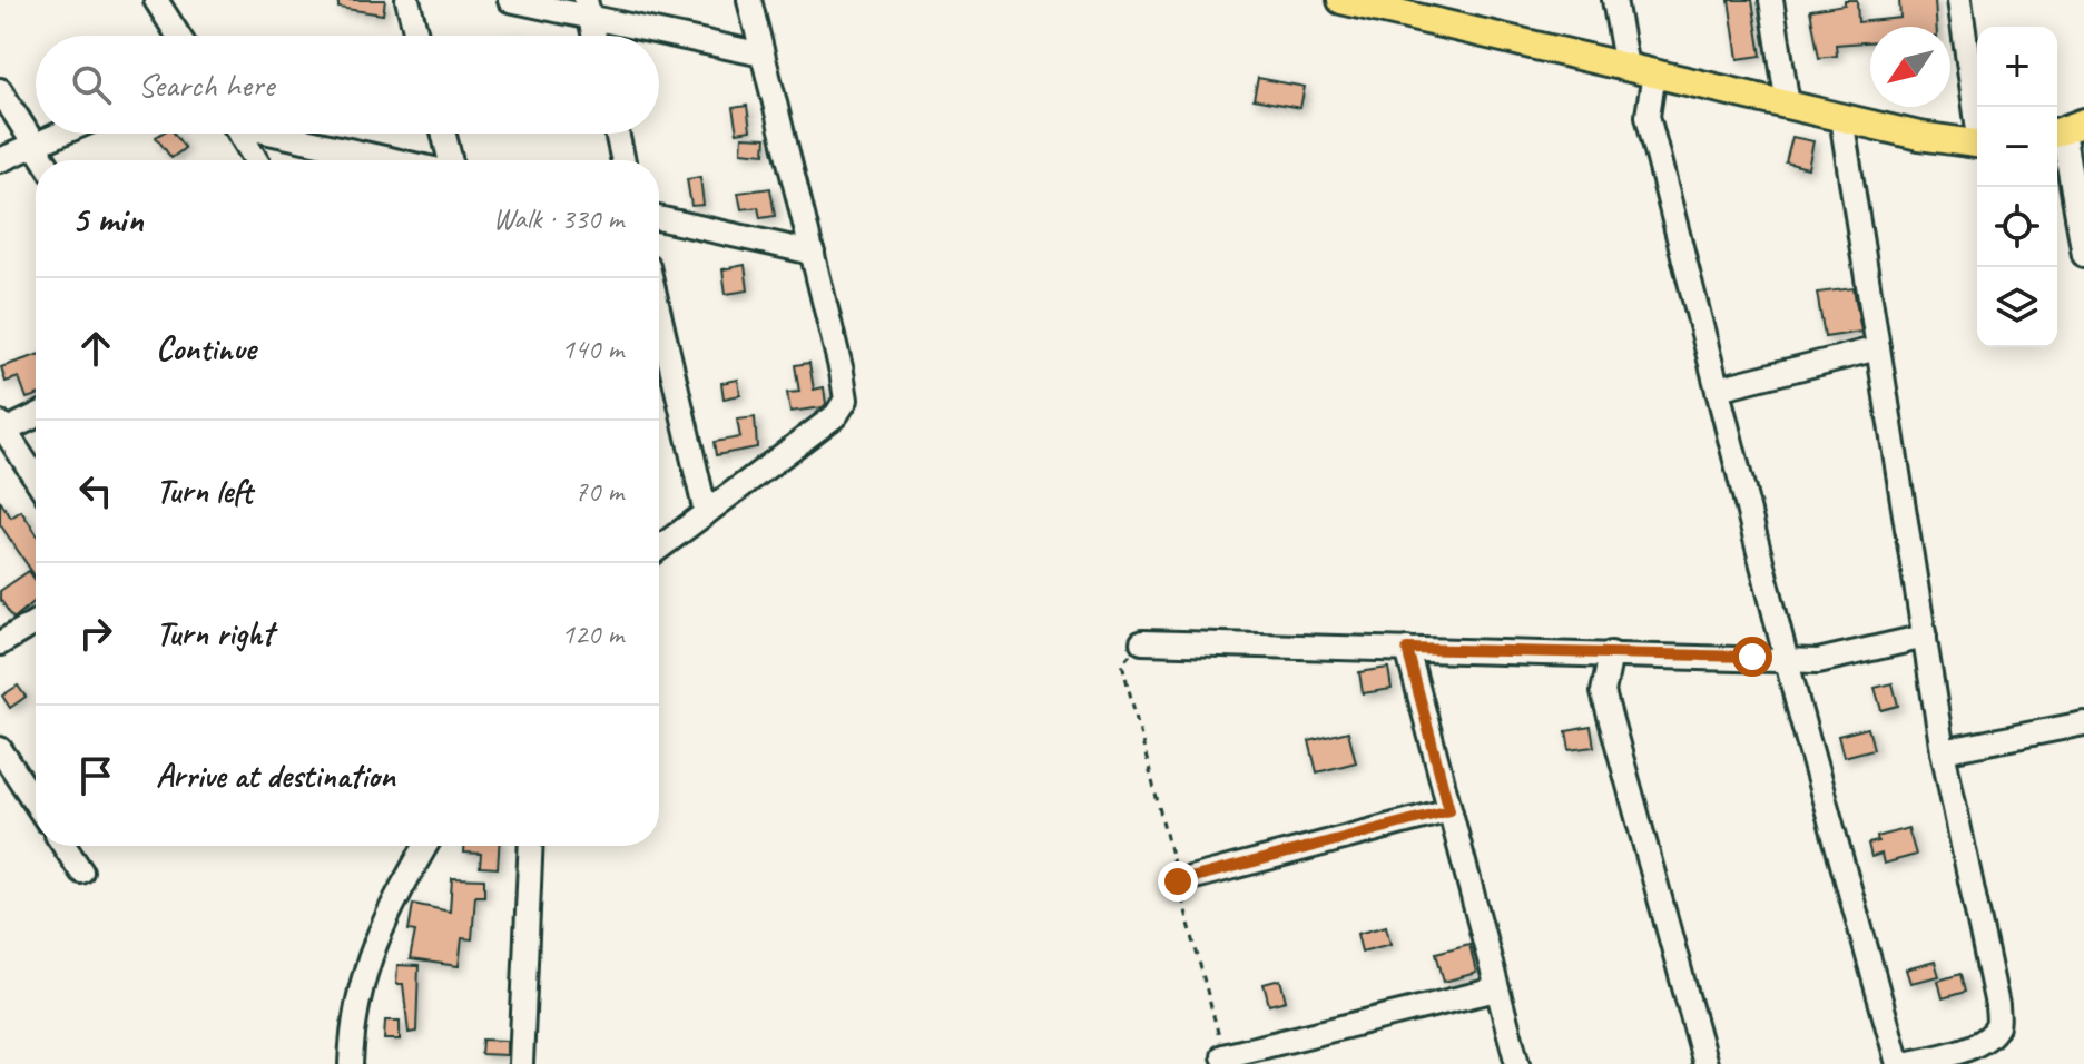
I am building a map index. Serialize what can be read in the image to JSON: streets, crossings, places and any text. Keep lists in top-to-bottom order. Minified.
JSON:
{"north":"bottom left","page":{"map_buttons":["+","−"],"search":"Search here","heading":["5 min","Walk · 330 m"],"list":[["Continue","140 m"],["Turn left","70 m"],["Turn right","120 m"],"Arrive at destination"]}}
